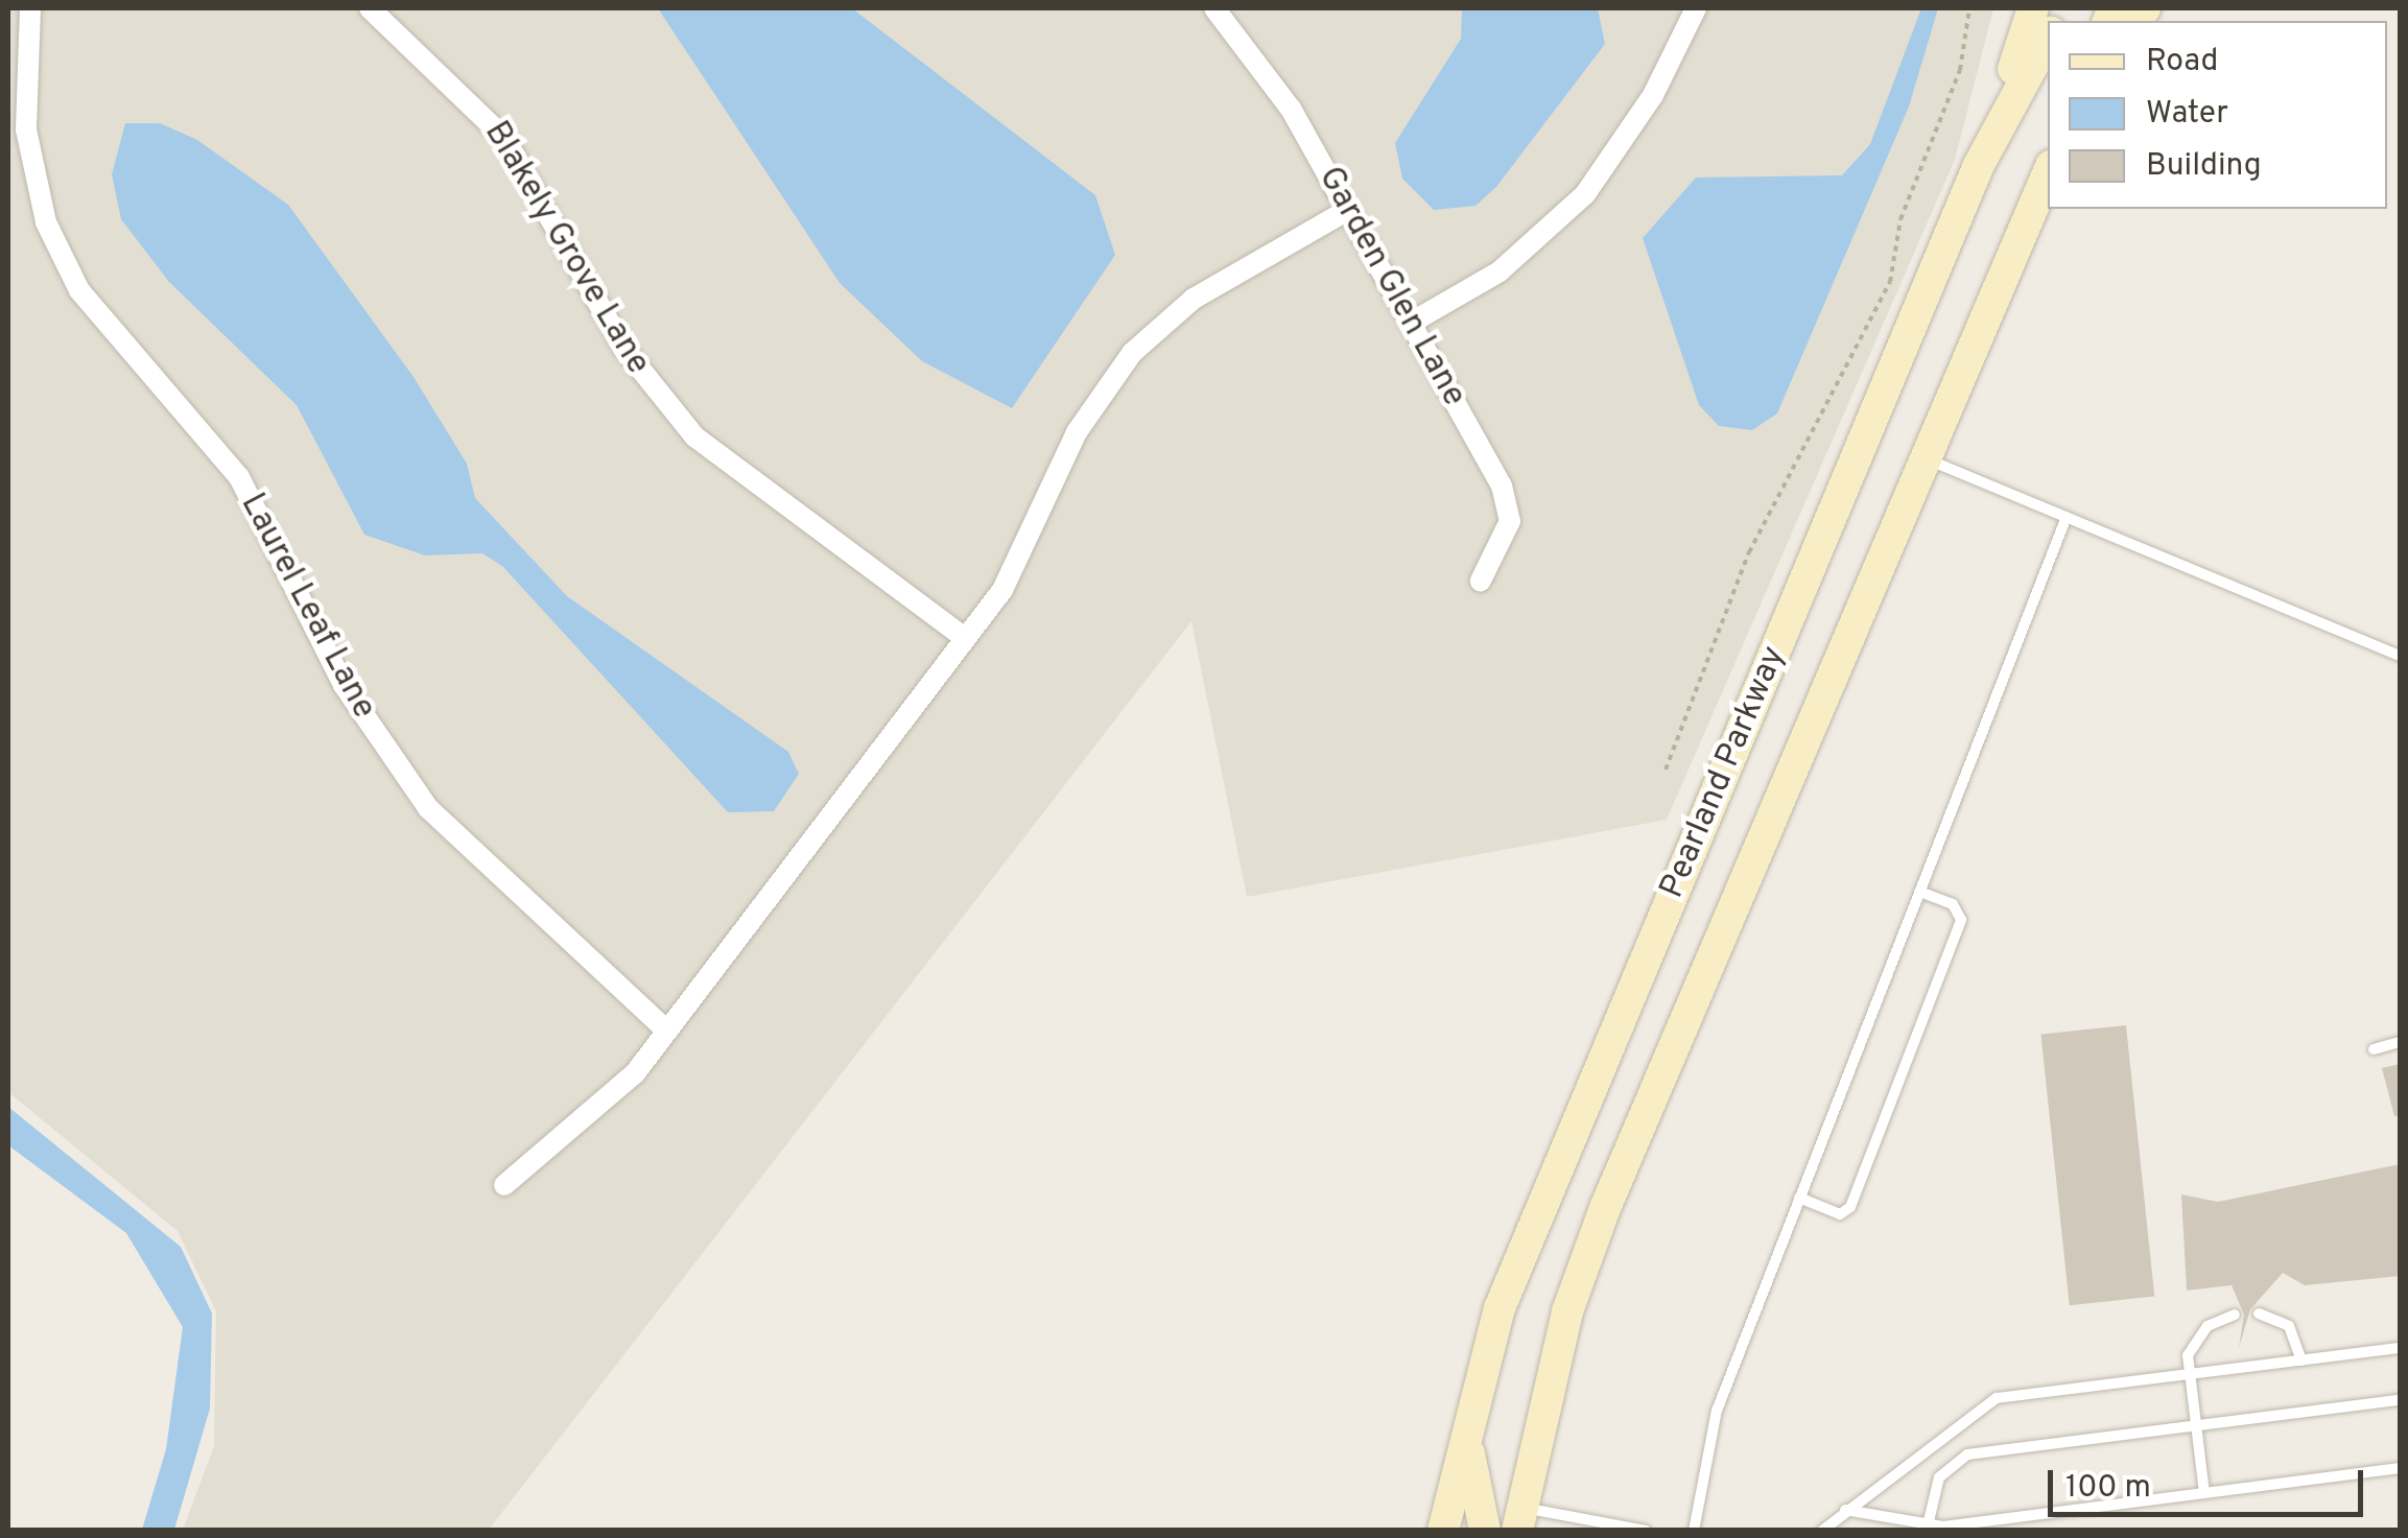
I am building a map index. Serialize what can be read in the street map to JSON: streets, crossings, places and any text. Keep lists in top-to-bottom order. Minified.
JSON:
{"streets":{"main road":["Pearland Parkway"],"street":["Blakely Grove Lane","Garden Glen Lane","Laurel Leaf Lane"]},"legend":["Road","Water","Building"],"scale_bar":"100 m"}
